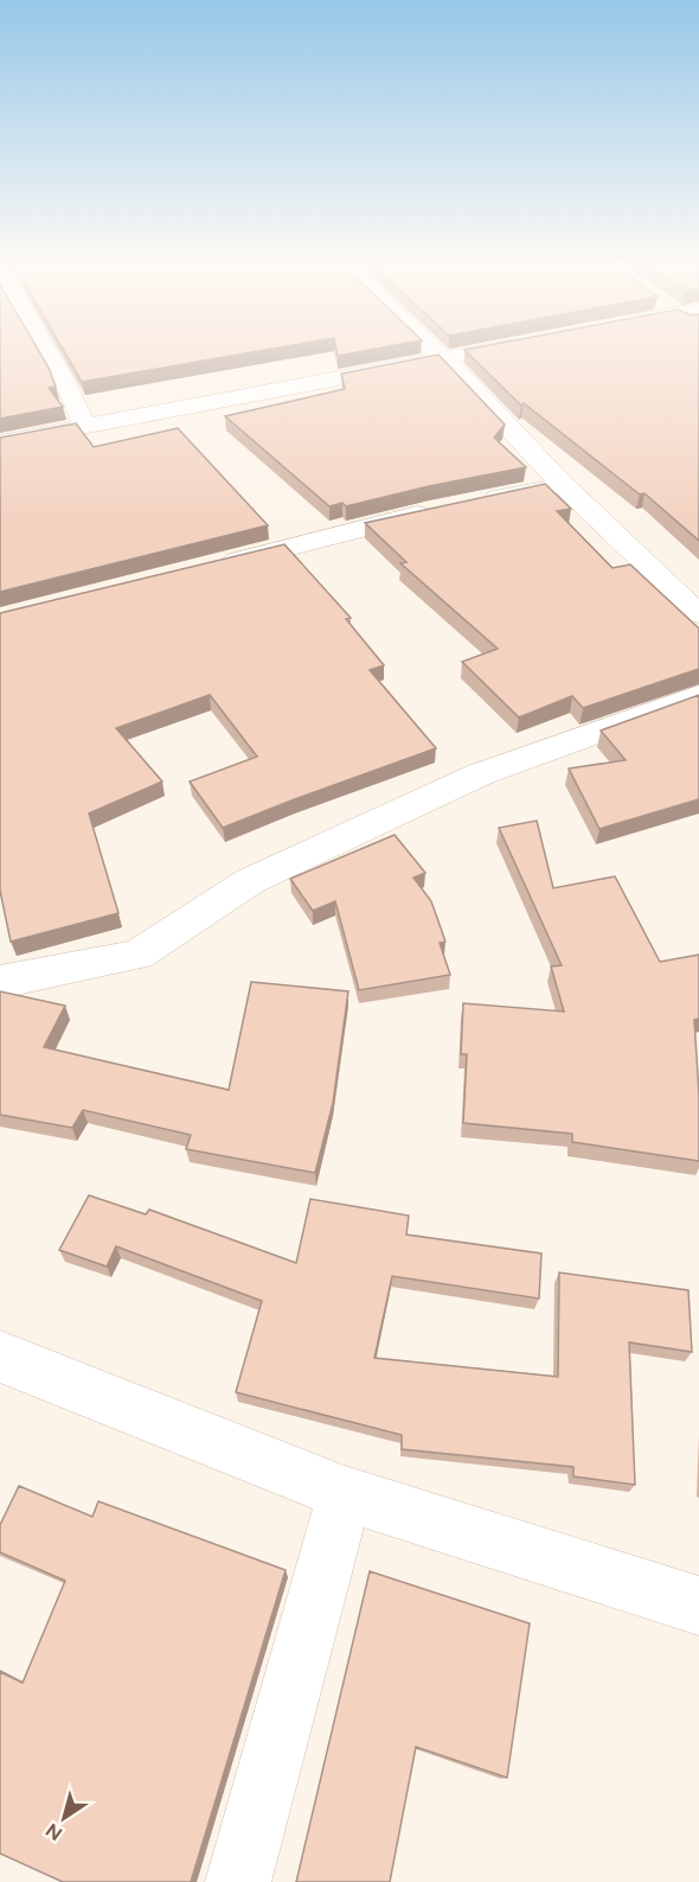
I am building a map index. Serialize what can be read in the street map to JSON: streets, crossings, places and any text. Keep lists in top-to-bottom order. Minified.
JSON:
{"north":"bottom left"}
